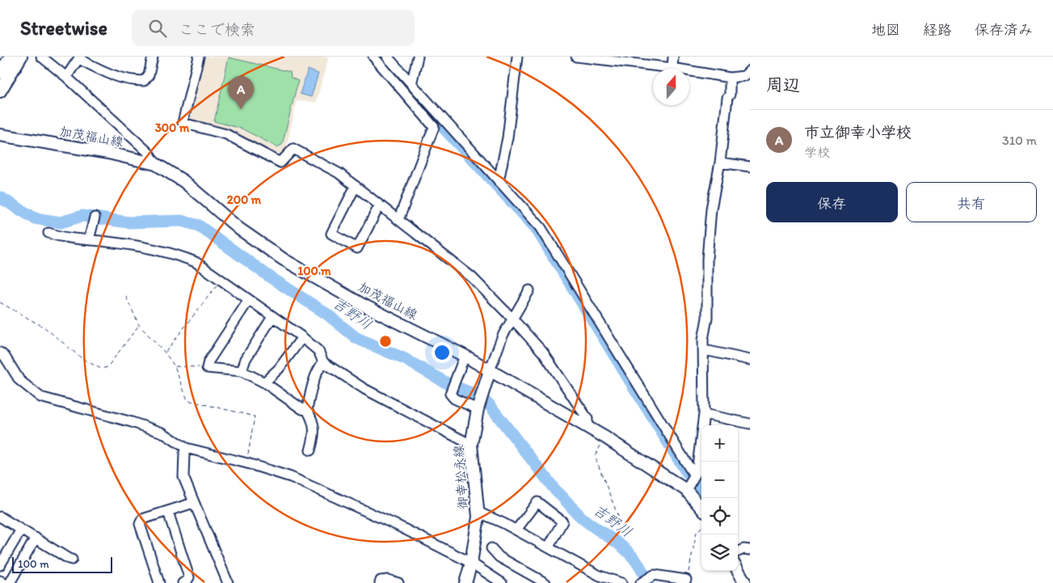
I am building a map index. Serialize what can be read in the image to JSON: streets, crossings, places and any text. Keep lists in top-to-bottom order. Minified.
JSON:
{"streets":{"main road":["加茂福山線","御幸松永線"]},"crossings":[["加茂福山線","御幸松永線"]],"water":["吉野川"],"scale_bar":"100 m","north":"top","page":{"header":"Streetwise","search":"ここで検索","nav":["地図","経路","保存済み"],"heading":"周辺","pins":"A","list":[{"mark":"A","name":"市立御幸小学校","note":"学校","value":"310 m"}],"buttons":["保存","共有"],"map_buttons":["+","−"],"scale":"100 m"},"rings":["300 m","200 m","100 m"]}
